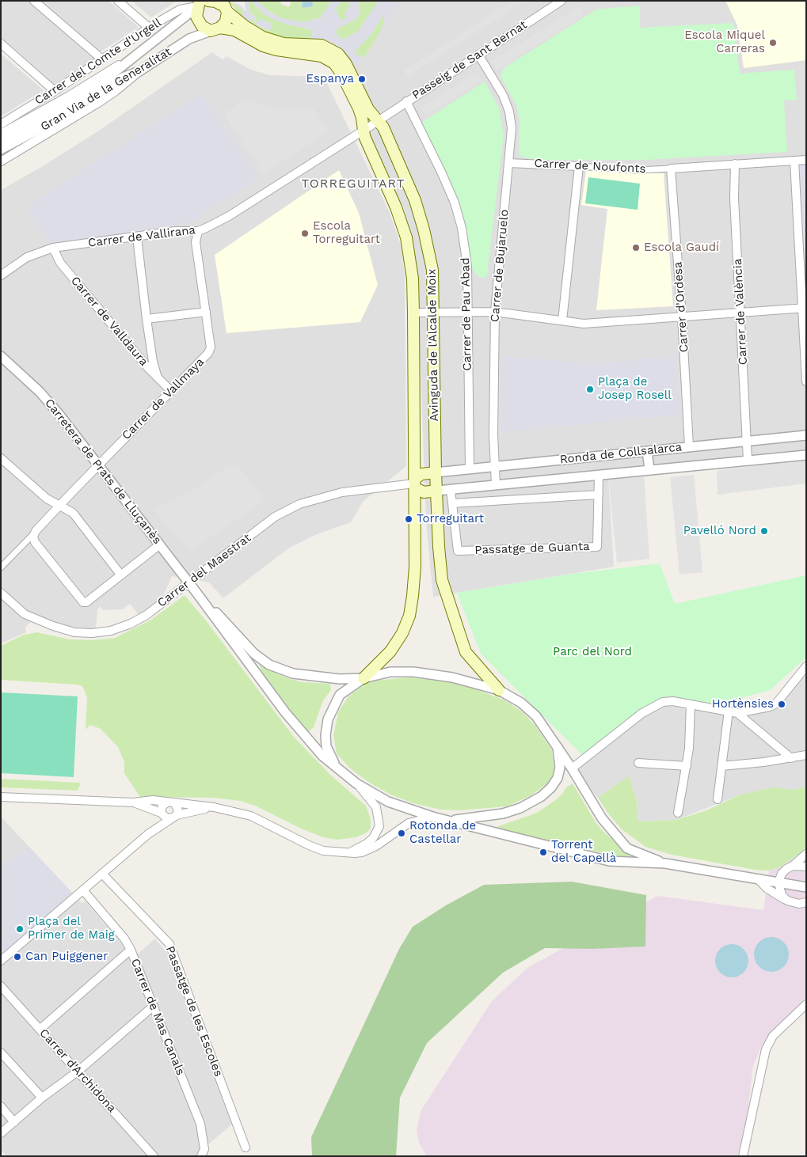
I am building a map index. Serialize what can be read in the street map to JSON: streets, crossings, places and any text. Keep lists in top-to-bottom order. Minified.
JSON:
{"streets":{"main road":["Avinguda de l'Alcalde Moix"],"street":["Passeig de Sant Bernat","Carrer del Comte d'Urgell","Gran Via de la Generalitat","Carrer de Noufonts","Carrer de Vallirana","Carrer de Bujaruelo","Carrer d'Ordesa","Carrer de València","Carrer de Pau Abad","Carrer de Valldaura","Carrer de Vallmaya","Ronda de Collsalarca","Carretera de Prats de Lluçanès","Passatge de Guanta","Carrer del Maestrat","Passatge de les Escoles","Carrer de Mas Canals","Carrer d'Archidona"]},"crossings":[["Passeig de Sant Bernat","Carrer de Vallirana"],["Passeig de Sant Bernat","Carrer de Bujaruelo"],["Passeig de Sant Bernat","Carrer de Pau Abad"],["Passeig de Sant Bernat","Avinguda de l'Alcalde Moix"],["Carrer del Comte d'Urgell","Gran Via de la Generalitat"],["Carrer del Comte d'Urgell","Avinguda de l'Alcalde Moix"],["Gran Via de la Generalitat","Avinguda de l'Alcalde Moix"],["Carrer de Noufonts","Carrer de Bujaruelo"],["Carrer de Noufonts","Carrer d'Ordesa"],["Carrer de Vallirana","Carrer de Valldaura"],["Carrer de Vallirana","Avinguda de l'Alcalde Moix"],["Carrer de Vallirana","Carrer de Vallmaya"],["Carrer de Bujaruelo","Ronda de Collsalarca"],["Carrer d'Ordesa","Ronda de Collsalarca"],["Carrer de València","Ronda de Collsalarca"],["Carrer de Pau Abad","Ronda de Collsalarca"],["Carrer de Valldaura","Carrer de Vallmaya"],["Avinguda de l'Alcalde Moix","Ronda de Collsalarca"],["Avinguda de l'Alcalde Moix","Carretera de Prats de Lluçanès"],["Avinguda de l'Alcalde Moix","Carrer del Maestrat"],["Carrer de Vallmaya","Carretera de Prats de Lluçanès"],["Ronda de Collsalarca","Passatge de Guanta"],["Carretera de Prats de Lluçanès","Carrer del Maestrat"]],"districts":["TORREGUITART"],"parks":["Parc del Nord"],"places":["Escola Miquel Carreras","Espanya","Escola Torreguitart","Escola Gaudí","Plaça de Josep Rosell","Torreguitart","Pavelló Nord","Hortènsies","Rotonda de Castellar","Torrent del Capellà","Plaça del Primer de Maig","Can Puiggener"]}
